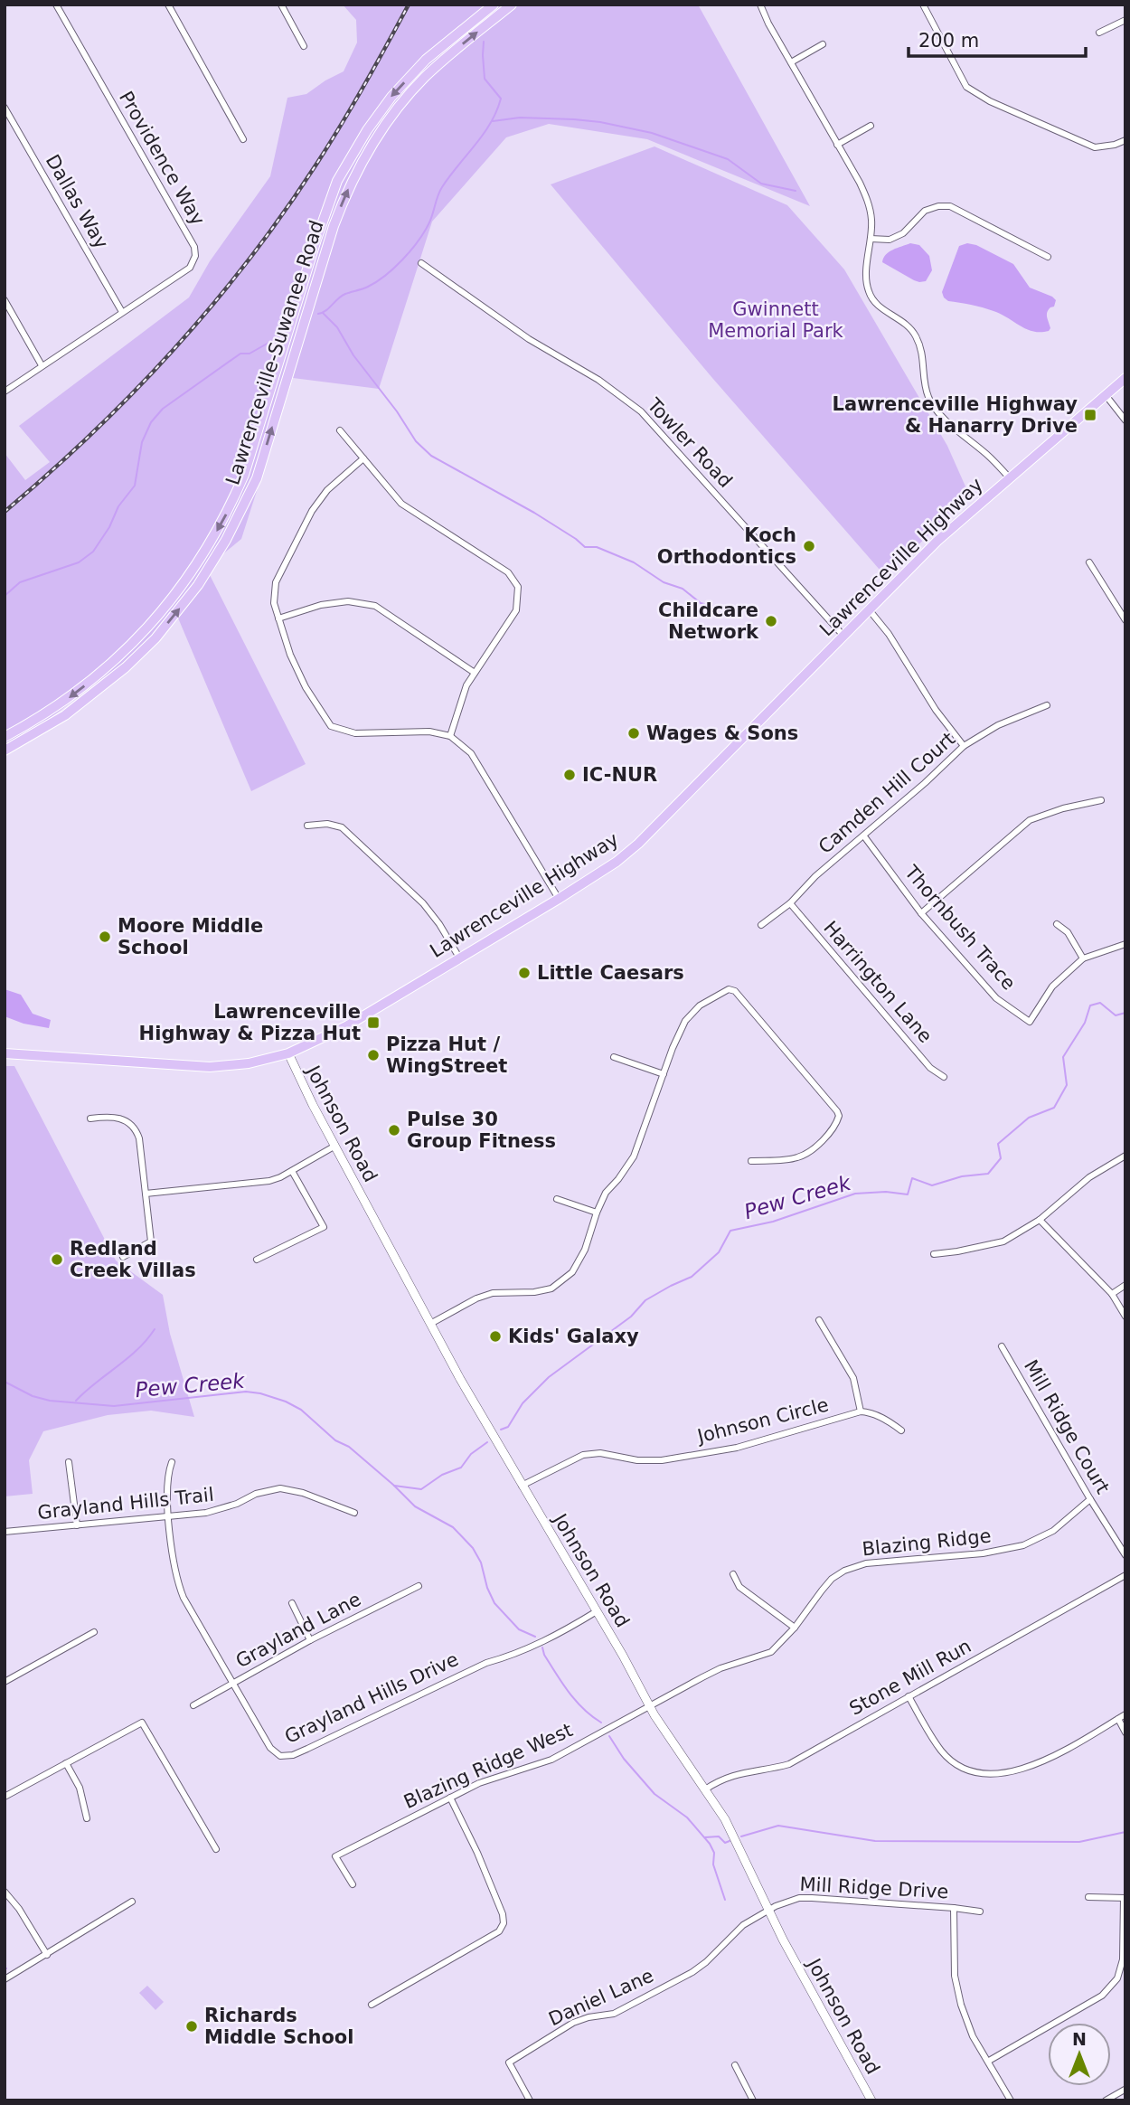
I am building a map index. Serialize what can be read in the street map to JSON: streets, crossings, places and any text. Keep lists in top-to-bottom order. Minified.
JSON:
{"streets":{"main road":["Lawrenceville-Suwanee Road","Lawrenceville Highway"],"street":["Providence Way","Dallas Way","Towler Road","Camden Hill Court","Thornbush Trace","Harrington Lane","Johnson Road","Johnson Circle","Mill Ridge Court","Grayland Hills Trail","Blazing Ridge","Grayland Lane","Stone Mill Run","Grayland Hills Drive","Blazing Ridge West","Mill Ridge Drive","Daniel Lane"]},"crossings":[["Providence Way","Dallas Way"],["Towler Road","Lawrenceville Highway"],["Lawrenceville Highway","Johnson Road"],["Camden Hill Court","Thornbush Trace"],["Camden Hill Court","Harrington Lane"],["Johnson Road","Johnson Circle"],["Johnson Road","Blazing Ridge"],["Johnson Road","Stone Mill Run"],["Johnson Road","Grayland Hills Drive"],["Johnson Road","Blazing Ridge West"],["Johnson Road","Mill Ridge Drive"],["Johnson Road","Daniel Lane"],["Mill Ridge Court","Blazing Ridge"],["Grayland Hills Trail","Grayland Hills Drive"],["Blazing Ridge","Blazing Ridge West"],["Grayland Lane","Grayland Hills Drive"],["Mill Ridge Drive","Daniel Lane"]],"water":["Pew Creek"],"parks":["Gwinnett Memorial Park"],"places":{"transit":["Lawrenceville Highway & Hanarry Drive","Lawrenceville Highway & Pizza Hut"],"other":["Koch Orthodontics","Childcare Network","Wages & Sons","IC-NUR","Moore Middle School","Little Caesars","Pizza Hut / WingStreet","Pulse 30 Group Fitness","Redland Creek Villas","Kids' Galaxy","Richards Middle School"]},"scale_bar":"200 m","north":"top"}
